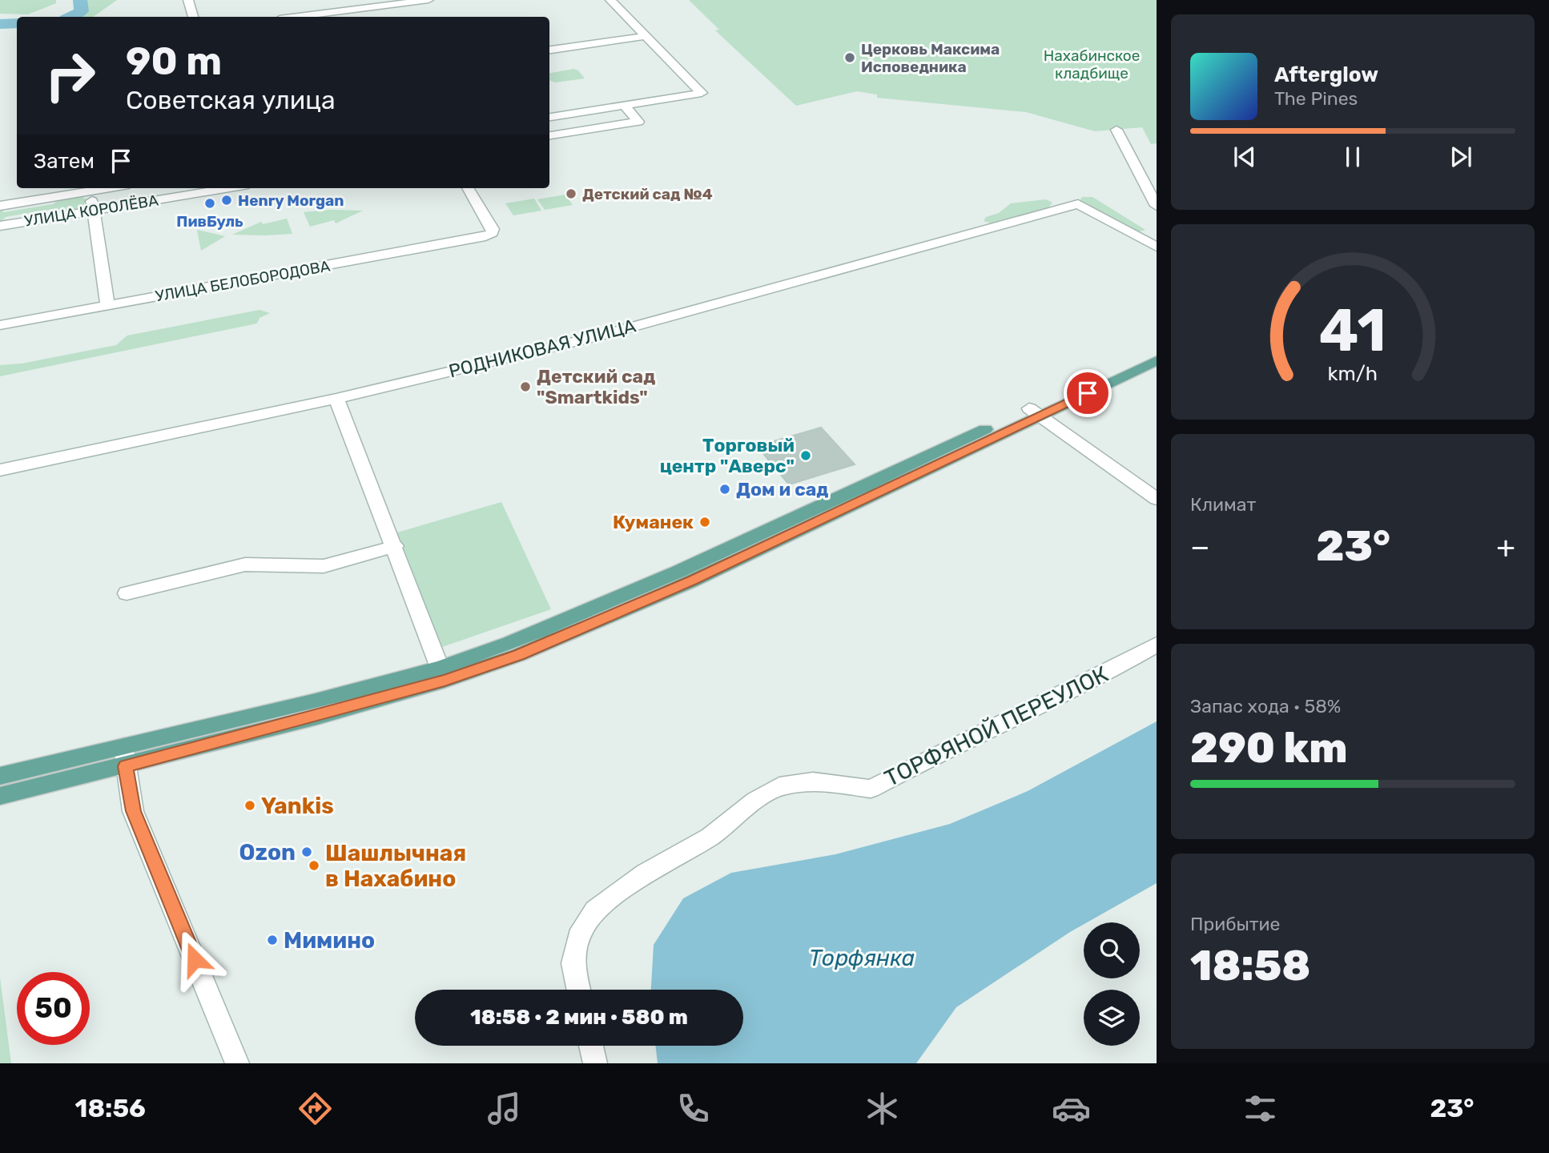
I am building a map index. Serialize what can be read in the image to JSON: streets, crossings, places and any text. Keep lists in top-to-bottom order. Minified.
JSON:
{"streets":{"street":["УЛИЦА КОРОЛЁВА","УЛИЦА БЕЛОБОРОДОВА","РОДНИКОВАЯ УЛИЦА","ТОРФЯНОЙ ПЕРЕУЛОК"]},"water":["Торфянка"],"parks":["Нахабинское кладбище"],"places":["Церковь Максима Исповедника","Детский сад №4","Henry Morgan","ПивБуль","Детский сад \"Smartkids\"","Торговый центр \"Аверс\"","Дом и сад","Куманек","Yankis","Ozon","Шашлычная в Нахабино","Мимино"],"page":{"turn":["90 m","Советская улица"],"song":["Afterglow","The Pines"],"then":"Затем","tile":["Климат",["Запас хода · 58%","290 km"],["Прибытие","18:58"]],"heat":["−","23°","+"],"limit":"50","trip":"18:58 · 2 мин · 580 m","tabs":["18:56","23°"],"gauge":["41","km/h"]}}
